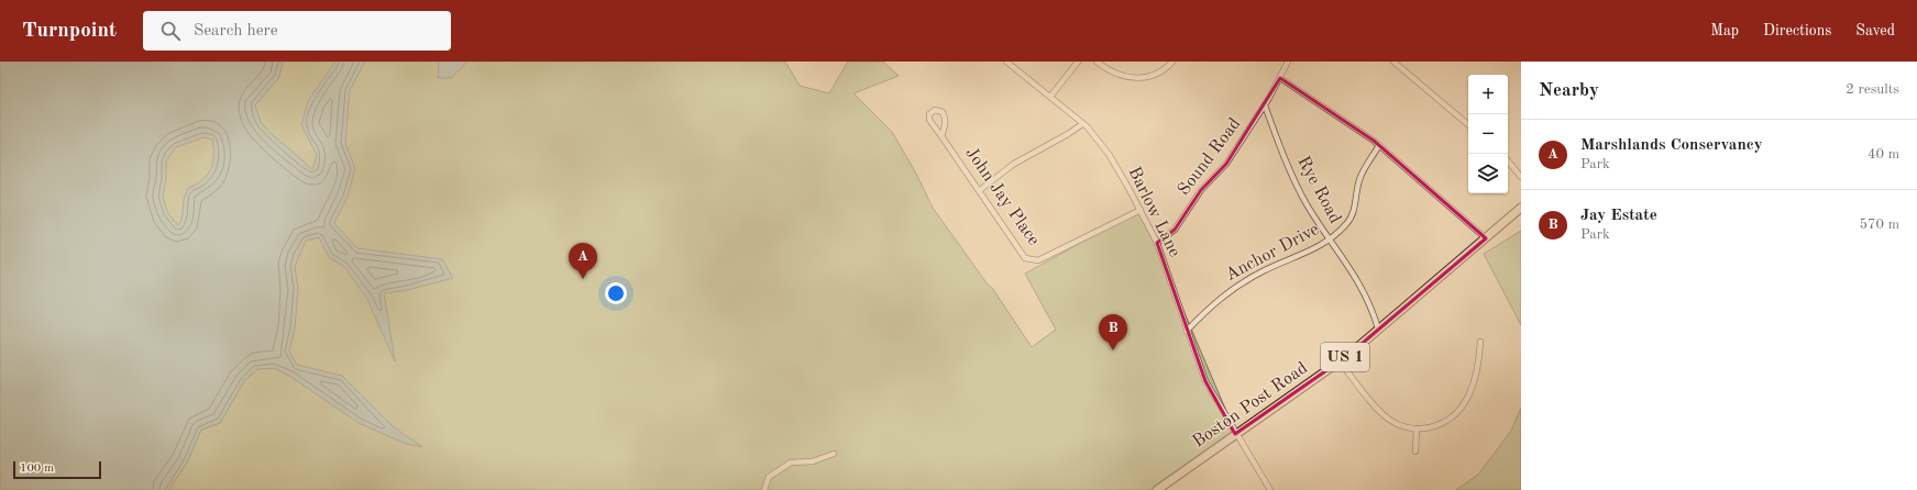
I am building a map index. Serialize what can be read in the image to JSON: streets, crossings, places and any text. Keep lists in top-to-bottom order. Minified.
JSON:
{"streets":{"main road":["US 1","Boston Post Road"],"street":["Sound Road","Rye Road","John Jay Place","Barlow Lane","Anchor Drive"]},"crossings":[["Sound Road","Rye Road"],["Sound Road","Barlow Lane"],["Rye Road","Anchor Drive"],["Rye Road","Boston Post Road"],["John Jay Place","Barlow Lane"],["Barlow Lane","Anchor Drive"],["Barlow Lane","Boston Post Road"]],"scale_bar":"100 m","page":{"header":"Turnpoint","search":"Search here","nav":["Map","Directions","Saved"],"heading":["Nearby","2 results"],"map_buttons":["+","−"],"list":[{"mark":"A","name":"Marshlands Conservancy","note":"Park","value":"40 m"},{"mark":"B","name":"Jay Estate","note":"Park","value":"570 m"}],"pins":["A","B"],"scale":"100 m"}}
